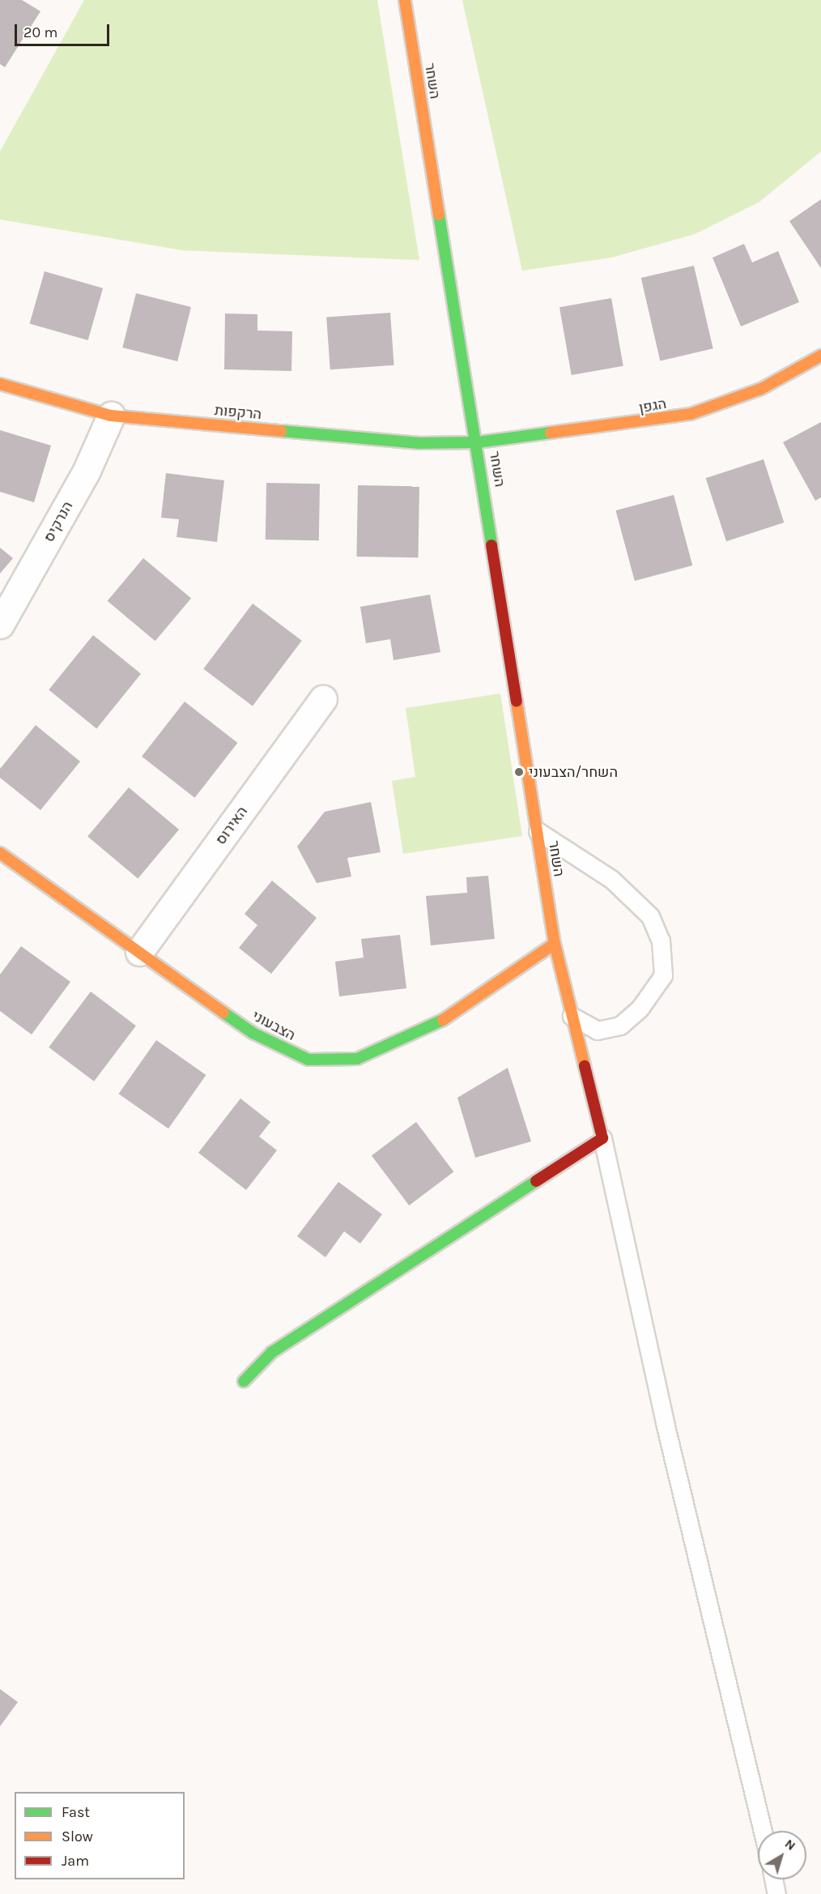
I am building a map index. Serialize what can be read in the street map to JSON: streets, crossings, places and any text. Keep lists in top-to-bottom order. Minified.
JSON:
{"streets":{"street":["השחר","הגפן","הרקפות","הנרקיס","האירוס","הצבעוני"]},"crossings":[["השחר","הגפן"],["השחר","הרקפות"],["השחר","הצבעוני"],["הגפן","הרקפות"],["הרקפות","הנרקיס"],["האירוס","הצבעוני"]],"places":["השחר/הצבעוני"],"legend":["Fast","Slow","Jam"],"scale_bar":"20 m","north":"top right"}
